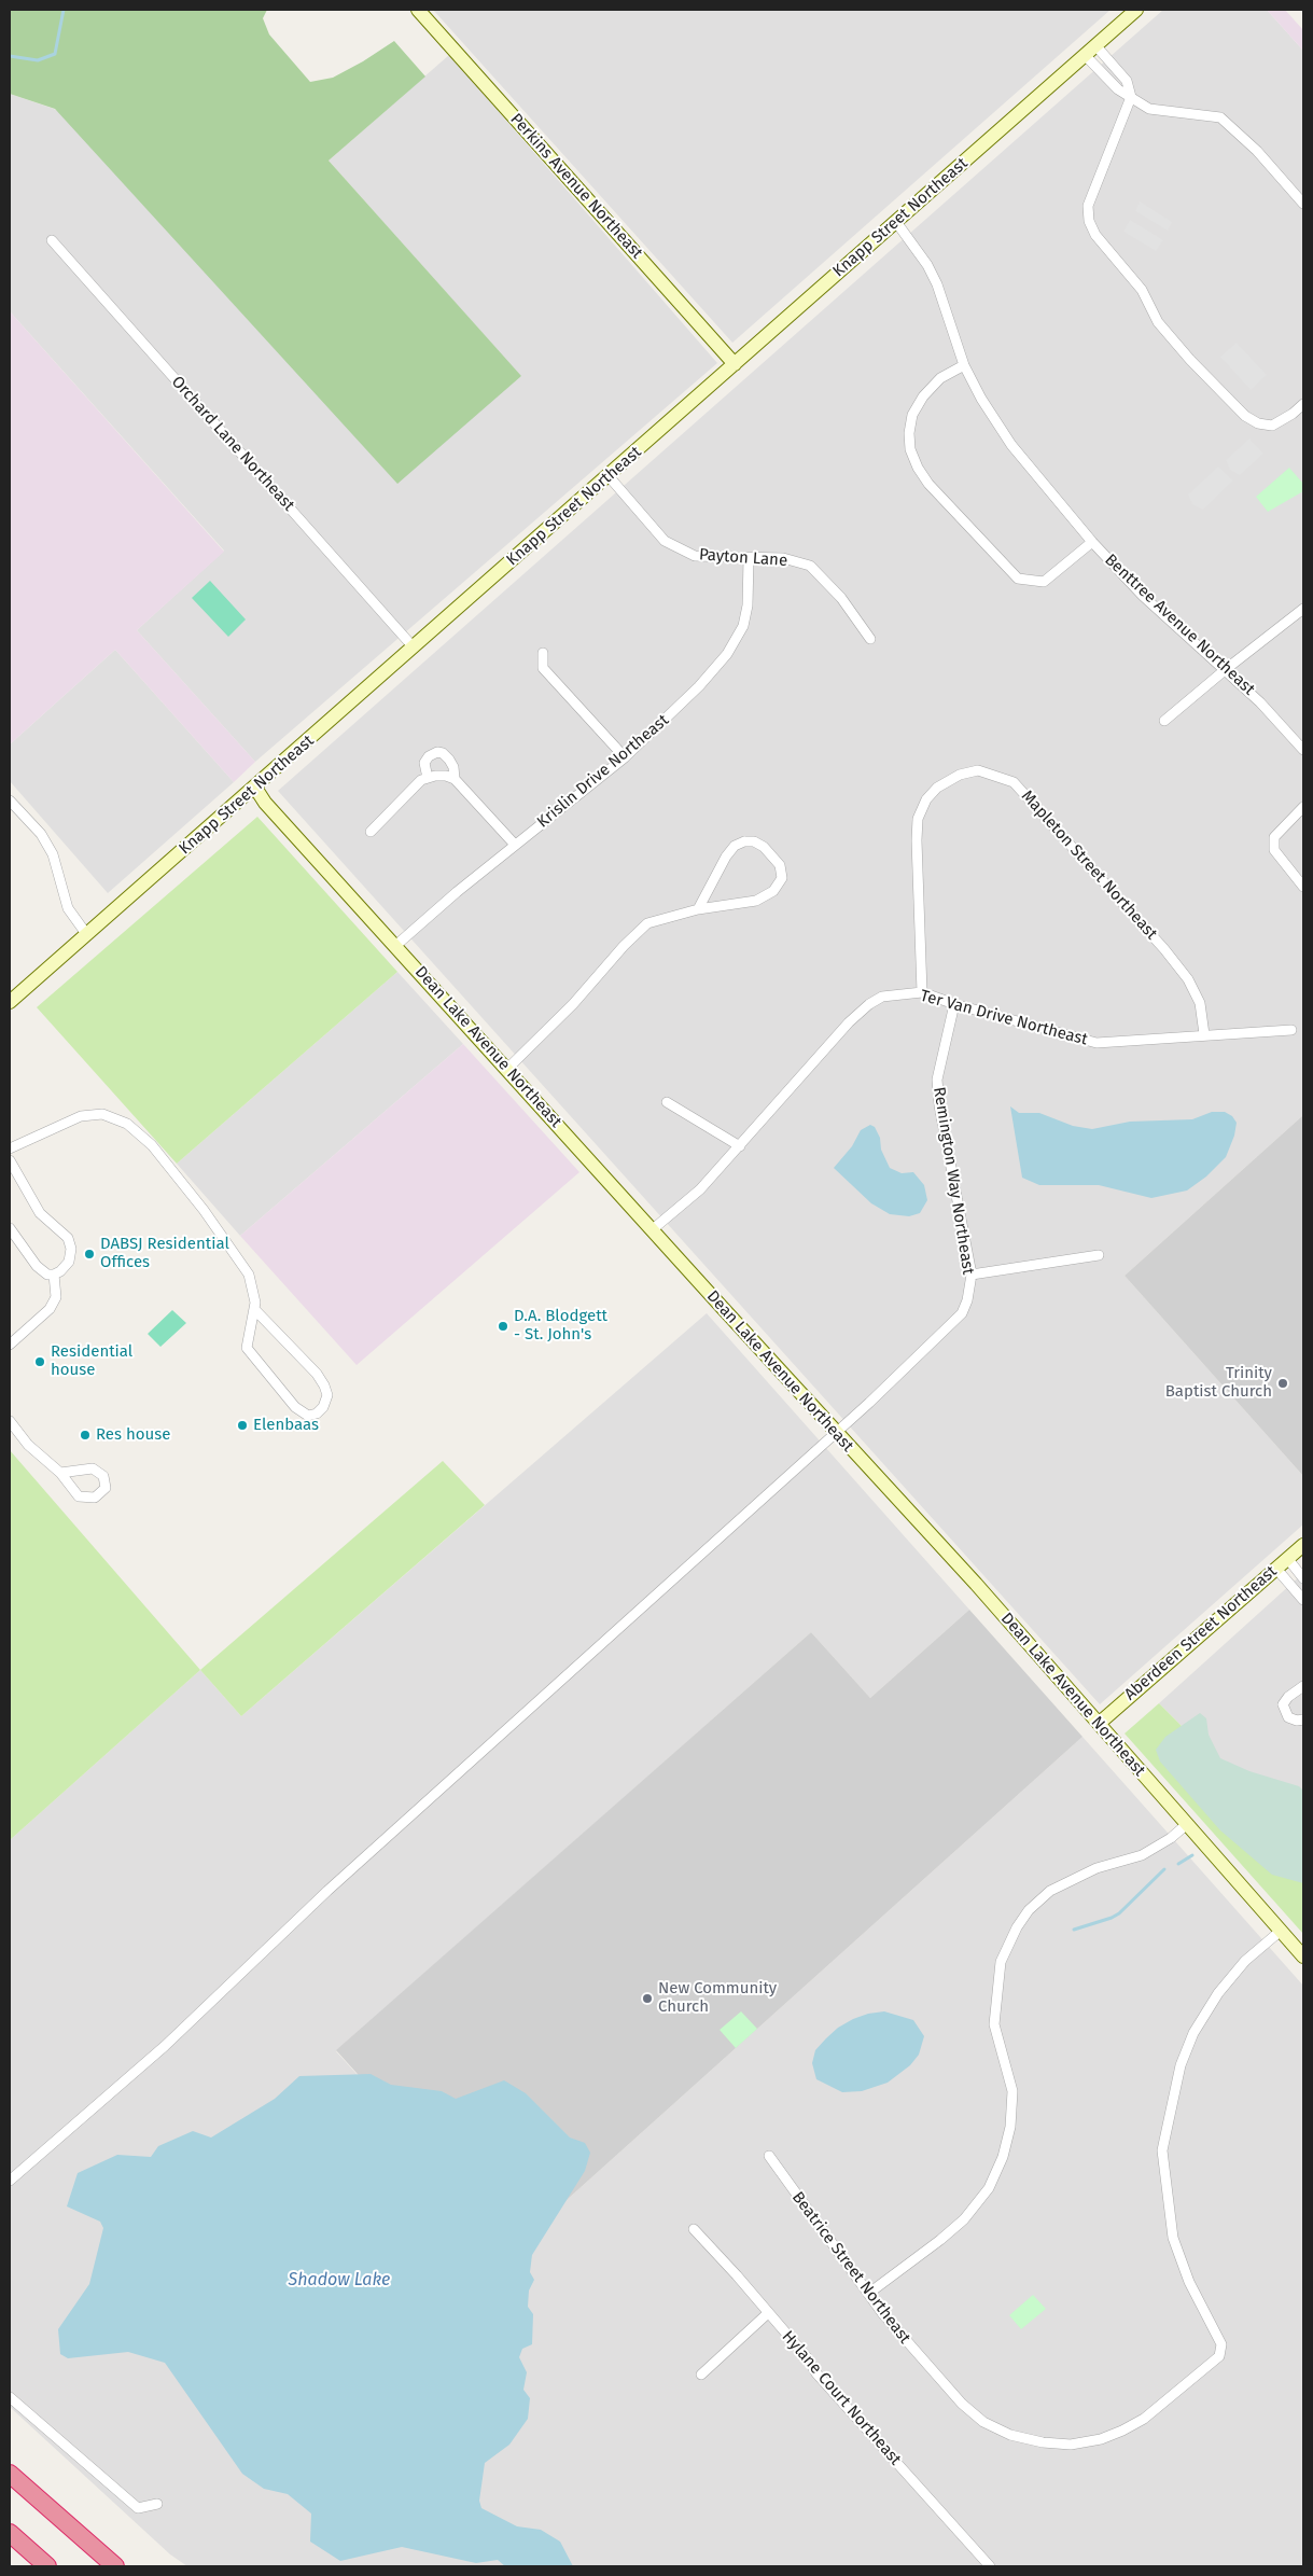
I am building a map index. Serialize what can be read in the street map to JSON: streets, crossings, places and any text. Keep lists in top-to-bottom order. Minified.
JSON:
{"streets":{"main road":["Perkins Avenue Northeast","Knapp Street Northeast","Dean Lake Avenue Northeast","Aberdeen Street Northeast"],"street":["Orchard Lane Northeast","Payton Lane","Benttree Avenue Northeast","Krislin Drive Northeast","Mapleton Street Northeast","Ter Van Drive Northeast","Remington Way Northeast","Beatrice Street Northeast","Hylane Court Northeast"]},"crossings":[["Perkins Avenue Northeast","Knapp Street Northeast"],["Knapp Street Northeast","Orchard Lane Northeast"],["Knapp Street Northeast","Payton Lane"],["Knapp Street Northeast","Benttree Avenue Northeast"],["Knapp Street Northeast","Dean Lake Avenue Northeast"],["Payton Lane","Krislin Drive Northeast"],["Krislin Drive Northeast","Dean Lake Avenue Northeast"],["Mapleton Street Northeast","Ter Van Drive Northeast"],["Ter Van Drive Northeast","Dean Lake Avenue Northeast"],["Ter Van Drive Northeast","Remington Way Northeast"],["Dean Lake Avenue Northeast","Remington Way Northeast"],["Dean Lake Avenue Northeast","Aberdeen Street Northeast"],["Dean Lake Avenue Northeast","Beatrice Street Northeast"]],"water":["Shadow Lake"],"places":["DABSJ Residential Offices","D.A. Blodgett - St. John's","Residential house","Trinity Baptist Church","Elenbaas","Res house","New Community Church"]}
